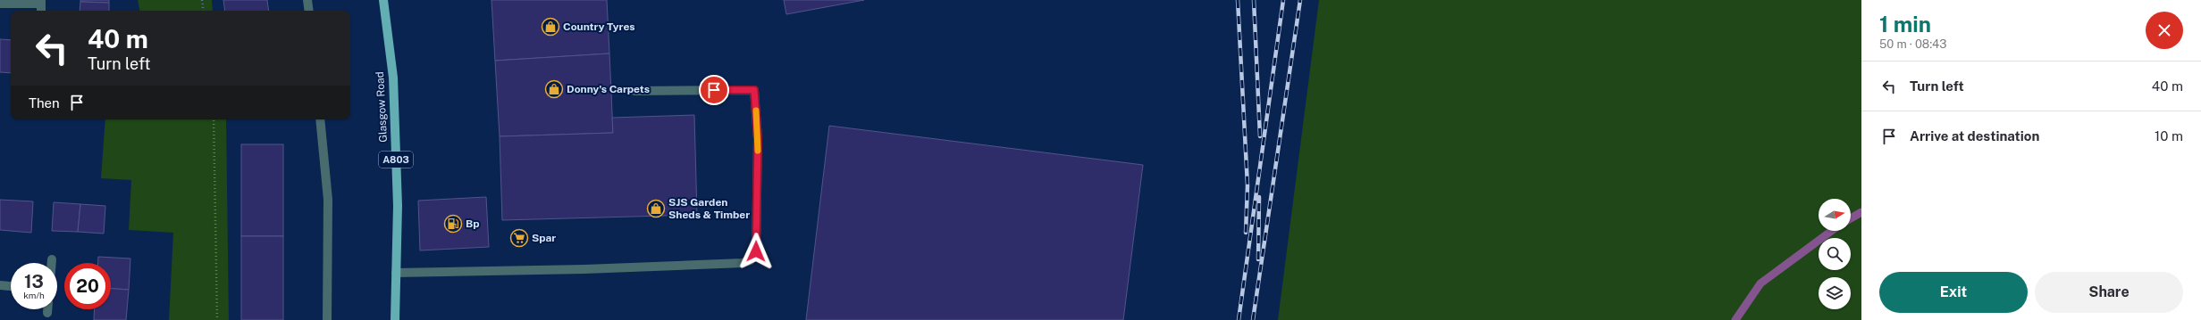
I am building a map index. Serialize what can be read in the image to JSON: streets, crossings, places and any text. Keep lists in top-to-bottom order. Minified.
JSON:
{"streets":{"main road":["Glasgow Road","A803"]},"places":{"shop":["Country Tyres","Donny's Carpets","SJS Garden Sheds & Timber"],"fuel station":["Bp"],"supermarket":["Spar"]},"north":"right","page":{"heading":["1 min","50 m · 08:43"],"turn":["40 m","Turn left"],"list":[{"name":"Turn left","value":"40 m"},{"name":"Arrive at destination","value":"10 m"}],"then":"Then","speed":"13 km/h","limit":"20","buttons":["Exit","Share"]}}
